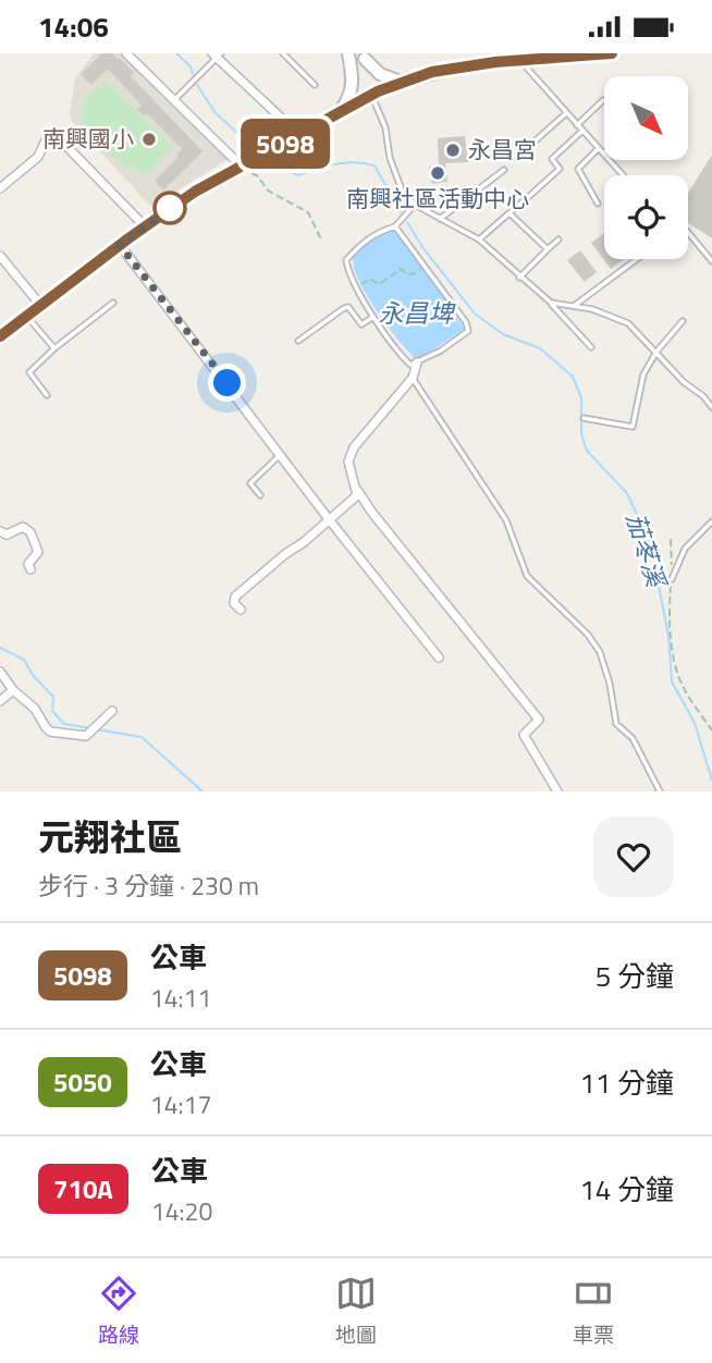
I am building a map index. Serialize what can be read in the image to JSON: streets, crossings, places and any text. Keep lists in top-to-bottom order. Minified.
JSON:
{"water":["永昌埤","茄苳溪"],"places":["南興國小","永昌宮","南興社區活動中心"],"lines":["bus line 5098"],"north":"bottom right","page":{"status":"14:06","on_map":"5098","heading":["元翔社區","步行 · 3 分鐘 · 230 m"],"list":[{"mark":"5098","name":"公車","note":"14:11","value":"5 分鐘"},{"mark":"5050","name":"公車","note":"14:17","value":"11 分鐘"},{"mark":"710A","name":"公車","note":"14:20","value":"14 分鐘"}],"tabs":["路線","地圖","車票"]}}
